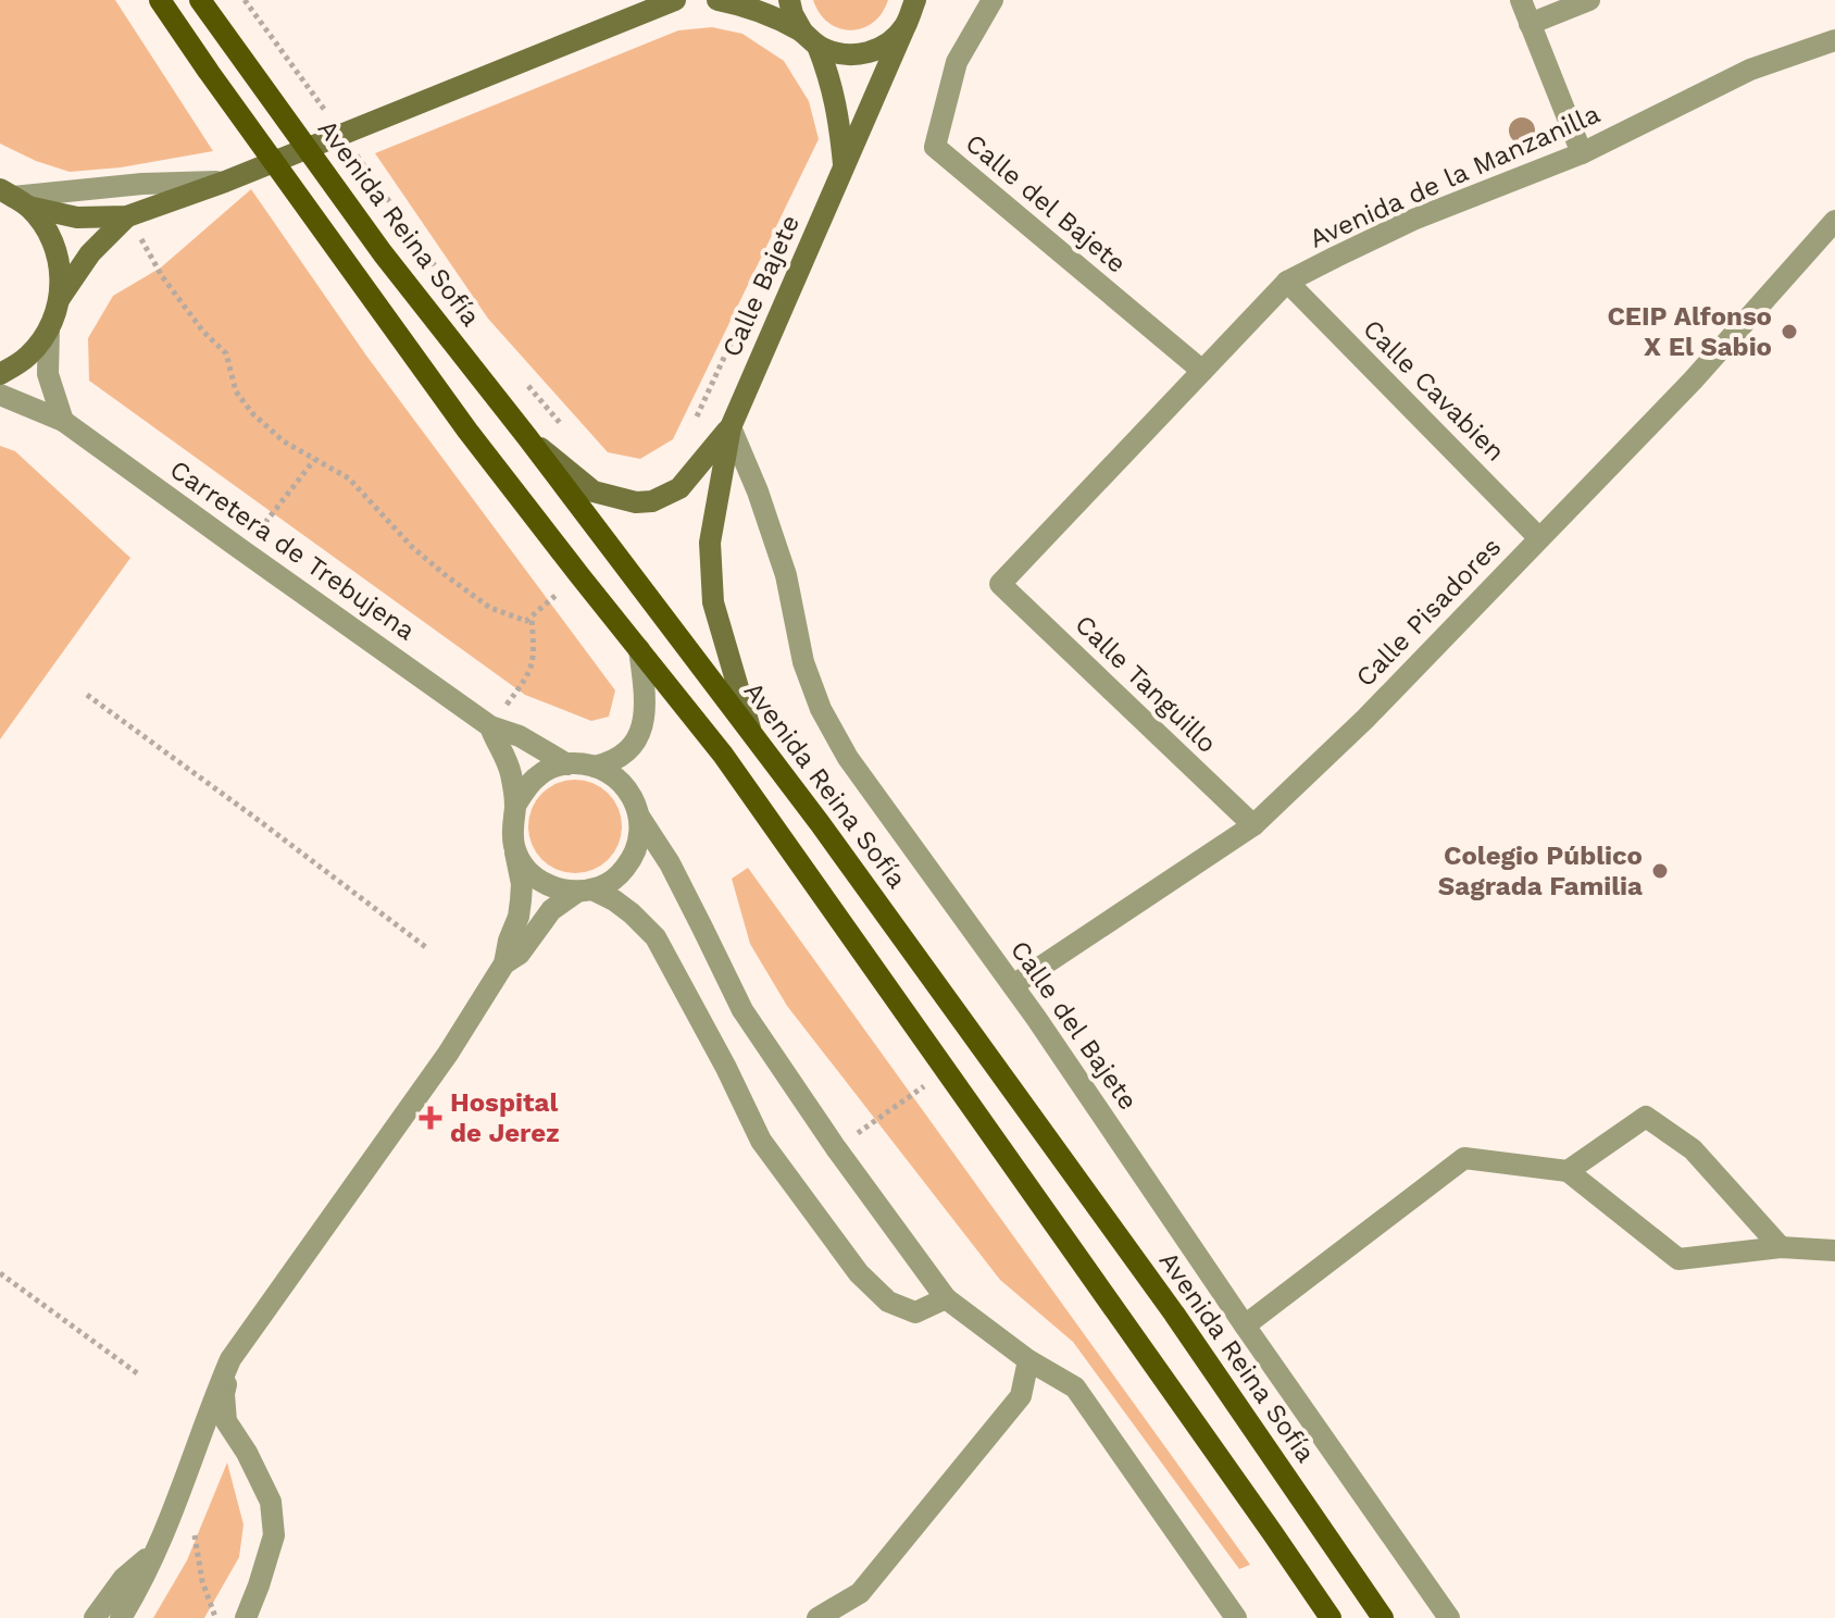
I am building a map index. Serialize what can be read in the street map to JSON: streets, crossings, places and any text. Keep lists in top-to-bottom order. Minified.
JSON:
{"streets":{"main road":["Avenida Reina Sofía","Calle Bajete"],"street":["Avenida de la Manzanilla","Calle del Bajete","Calle Cavabien","Carretera de Trebujena","Calle Pisadores","Calle Tanguillo"]},"crossings":[["Avenida de la Manzanilla","Calle del Bajete"],["Avenida de la Manzanilla","Calle Cavabien"],["Avenida de la Manzanilla","Calle Tanguillo"],["Calle del Bajete","Calle Bajete"],["Calle del Bajete","Calle Pisadores"],["Calle Cavabien","Calle Pisadores"],["Calle Pisadores","Calle Tanguillo"]],"places":{"other":["CEIP Alfonso X El Sabio","Colegio Público Sagrada Familia"],"health":["Hospital de Jerez"]}}
